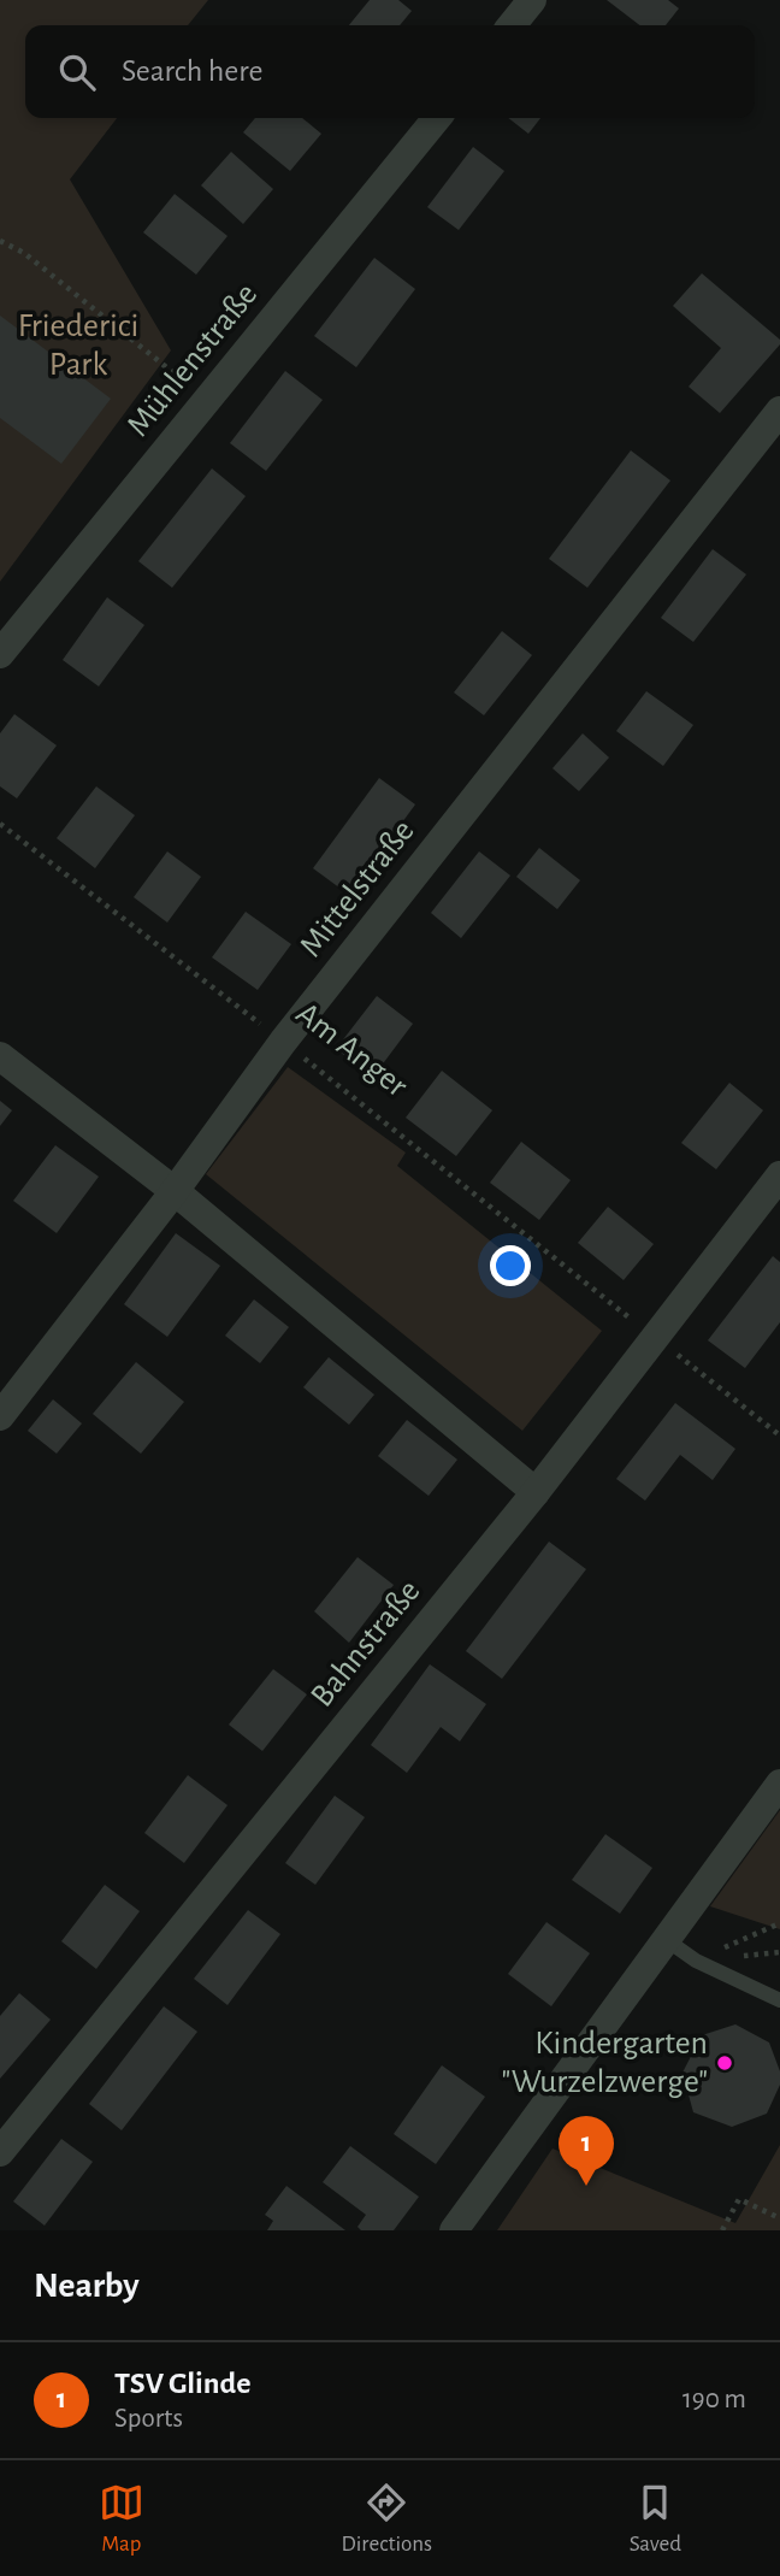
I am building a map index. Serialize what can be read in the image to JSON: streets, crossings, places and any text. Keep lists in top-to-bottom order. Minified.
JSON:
{"streets":{"street":["Mühlenstraße","Mittelstraße","Bahnstraße"],"path":["Am Anger"]},"crossings":[["Mittelstraße","Am Anger"],["Am Anger","Bahnstraße"]],"parks":["Friederici Park"],"places":["Kindergarten \"Wurzelzwerge\""],"page":{"search":"Search here","pins":"1","heading":"Nearby","list":[{"mark":"1","name":"TSV Glinde","note":"Sports","value":"190 m"}],"nav":["Map","Directions","Saved"]}}
